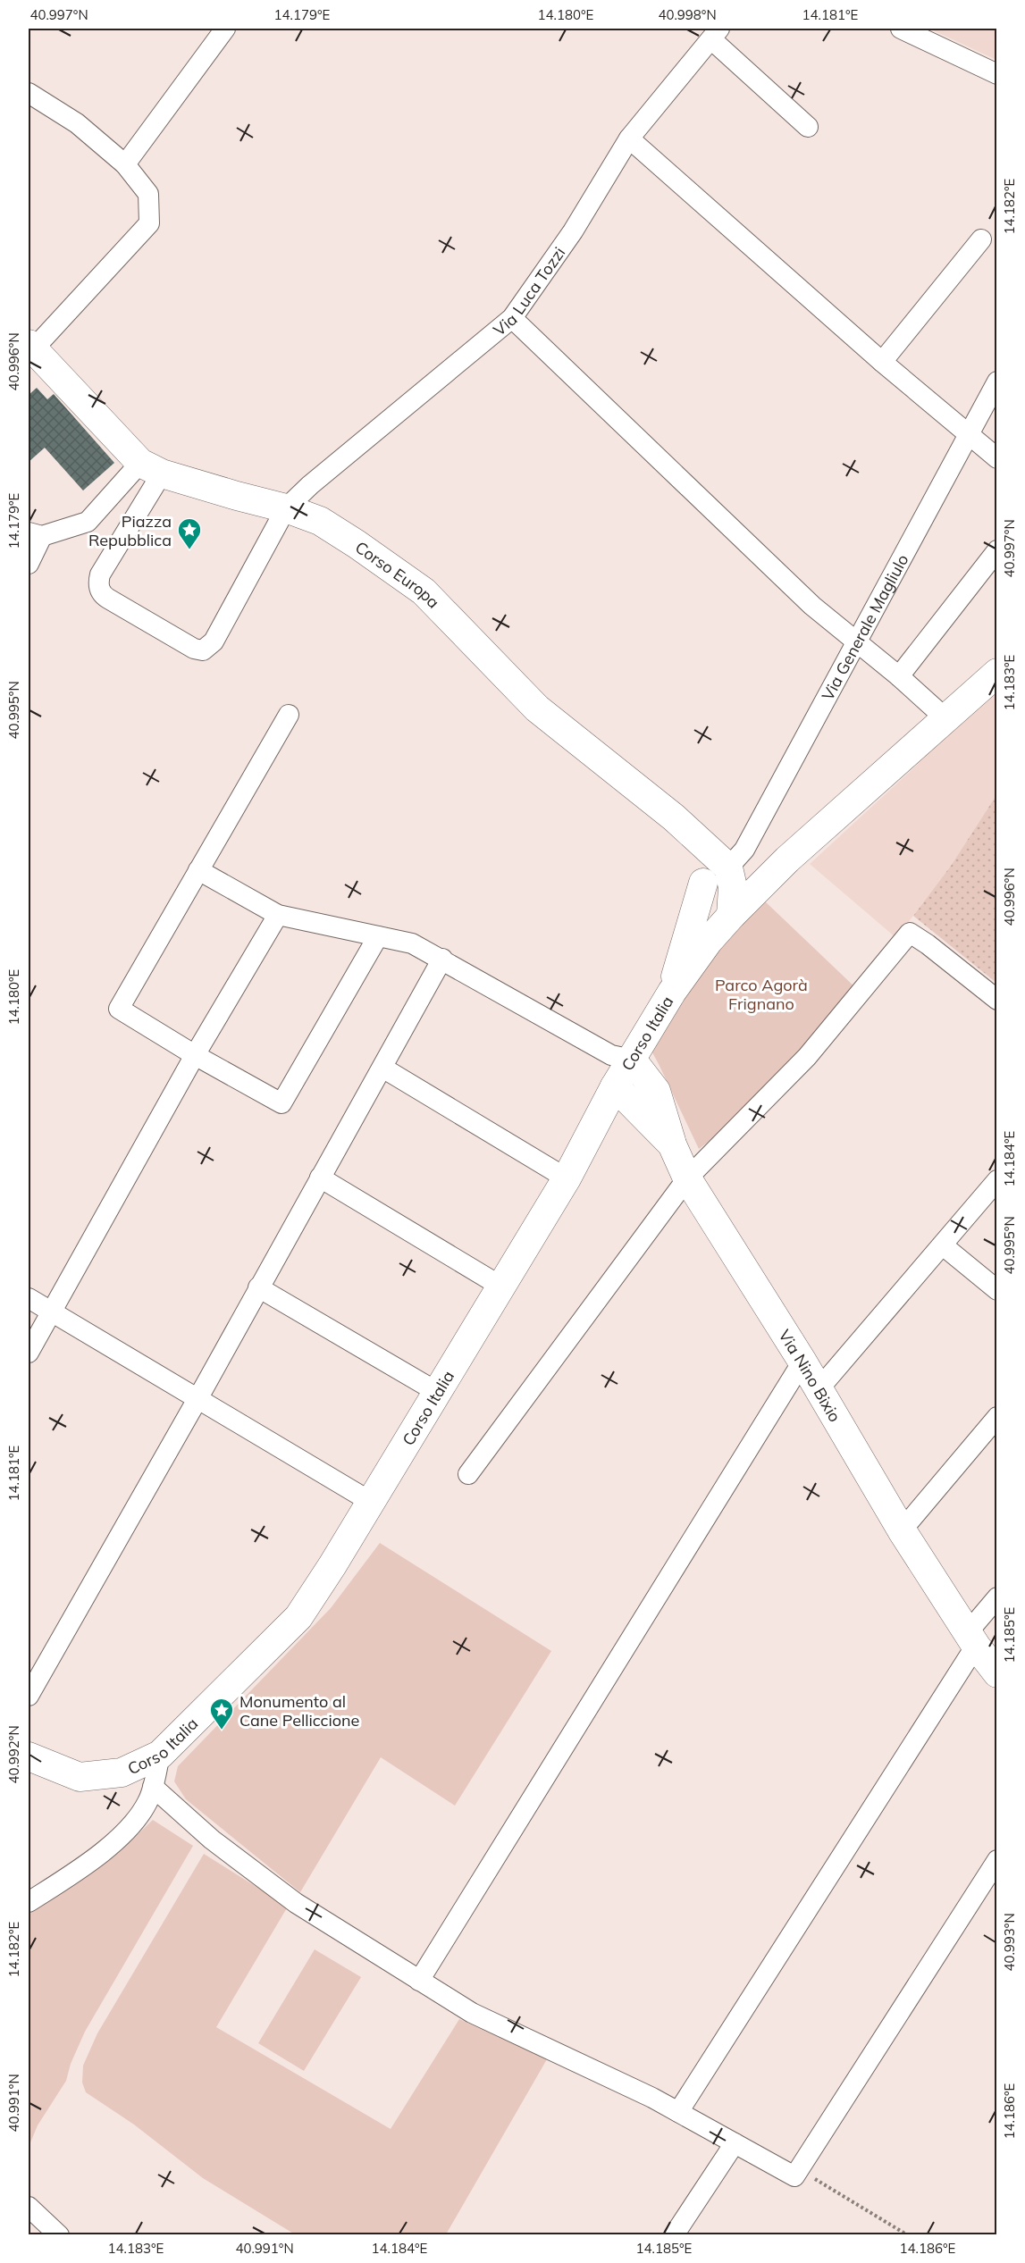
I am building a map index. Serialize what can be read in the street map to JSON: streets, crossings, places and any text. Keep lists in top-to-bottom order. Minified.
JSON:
{"streets":{"street":["Via Luca Tozzi","Corso Europa","Via Generale Magliulo","Corso Italia","Via Nino Bixio"]},"crossings":[["Via Luca Tozzi","Corso Europa"],["Corso Italia","Via Nino Bixio"]],"parks":["Parco Agorà Frignano"],"places":{"place":["Piazza Repubblica","Monumento al Cane Pelliccione"]},"coordinates":["40.997°N","14.179°E","14.180°E","40.998°N","14.181°E","14.182°E","40.996°N","14.183°E","40.995°N","14.184°E","14.185°E","40.992°N","40.993°N","40.991°N","14.186°E"]}
